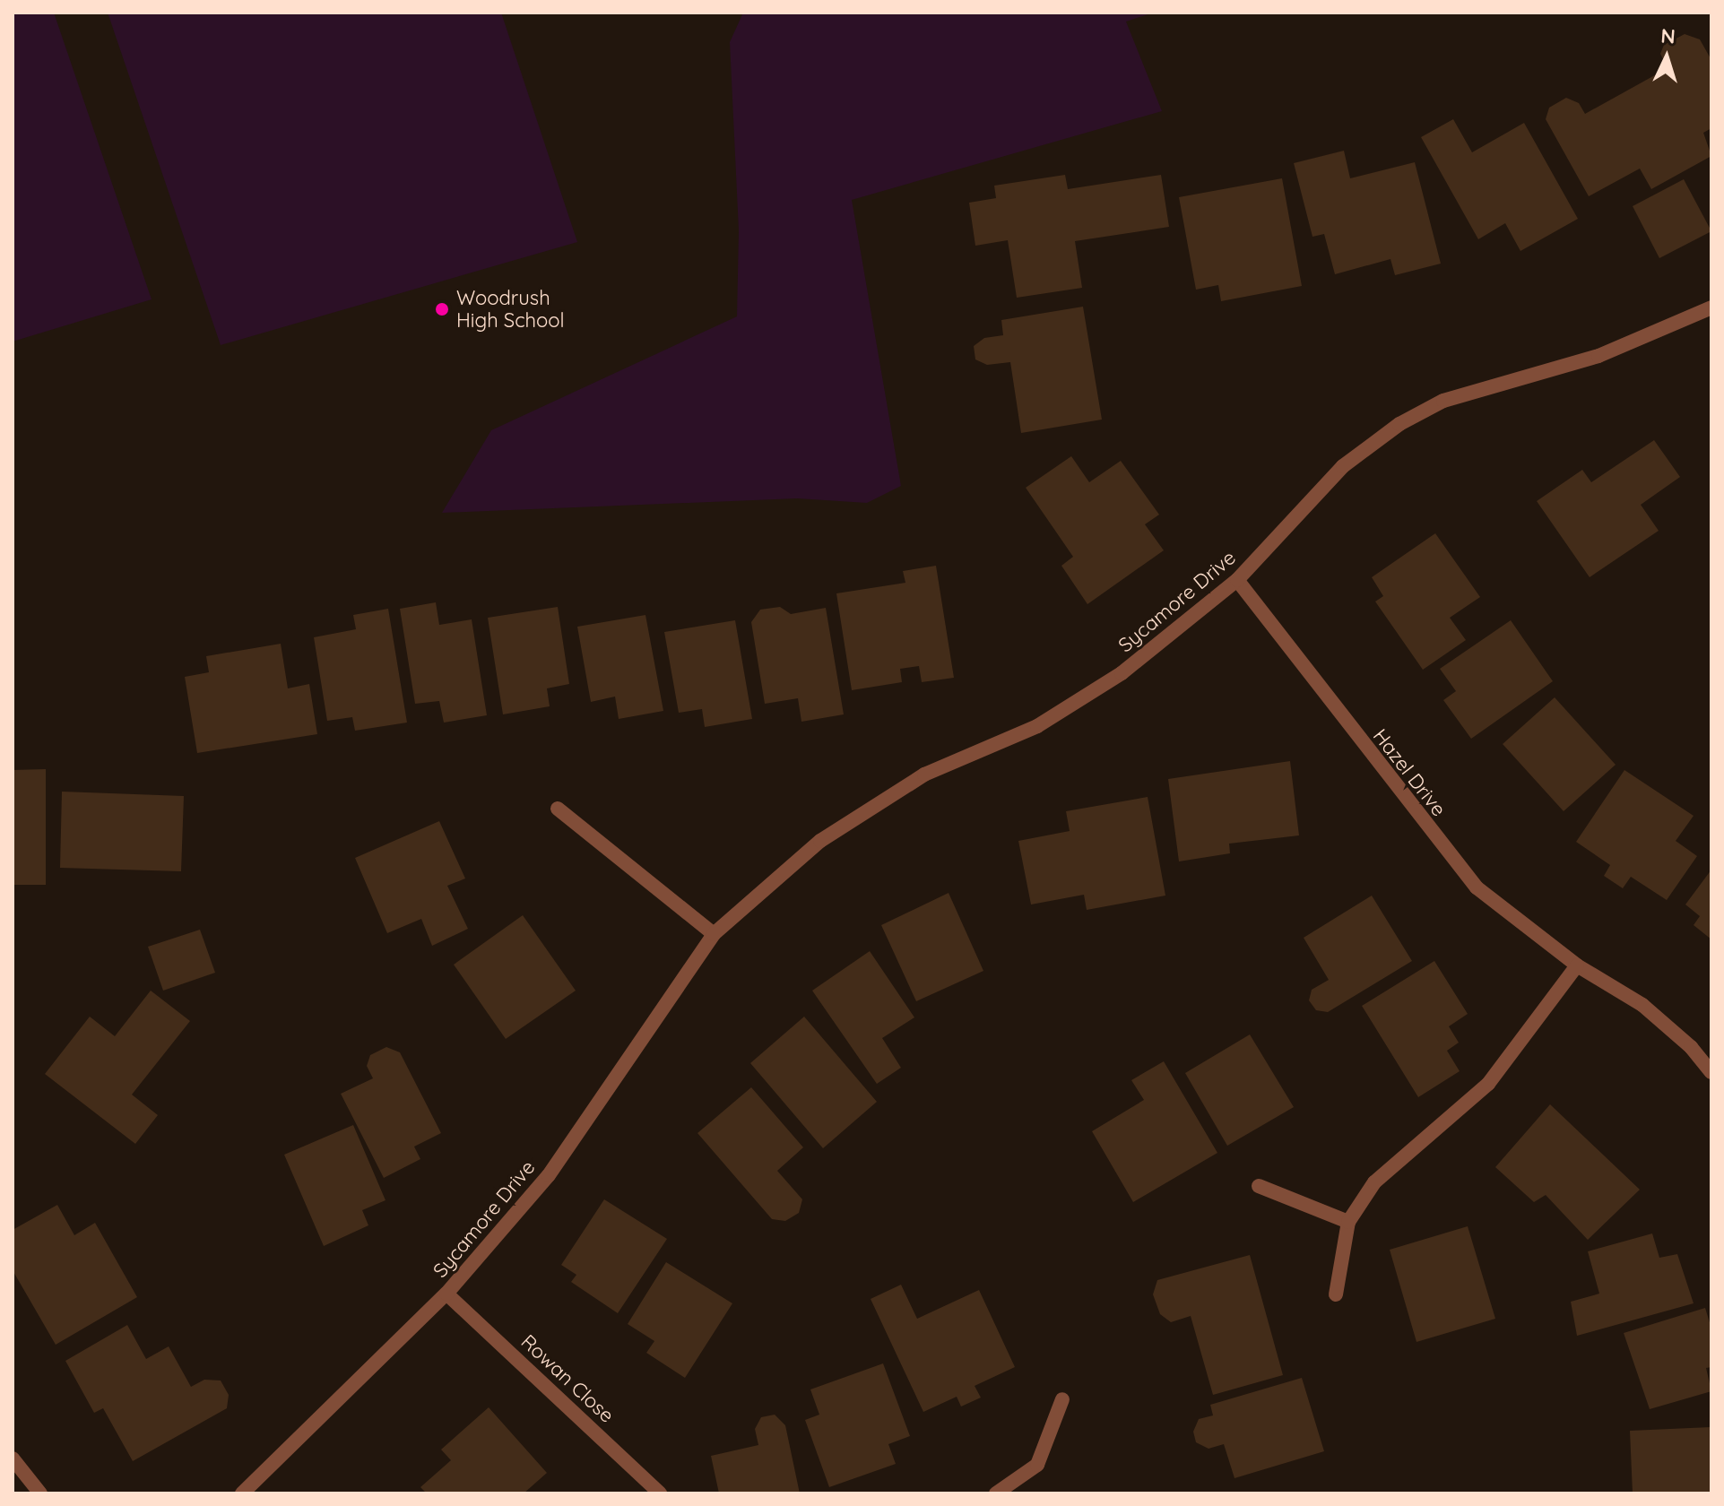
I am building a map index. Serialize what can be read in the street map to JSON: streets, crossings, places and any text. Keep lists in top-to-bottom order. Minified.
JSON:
{"streets":{"street":["Sycamore Drive","Hazel Drive","Rowan Close"]},"crossings":[["Sycamore Drive","Hazel Drive"],["Sycamore Drive","Rowan Close"]],"places":["Woodrush High School"],"north":"top"}
